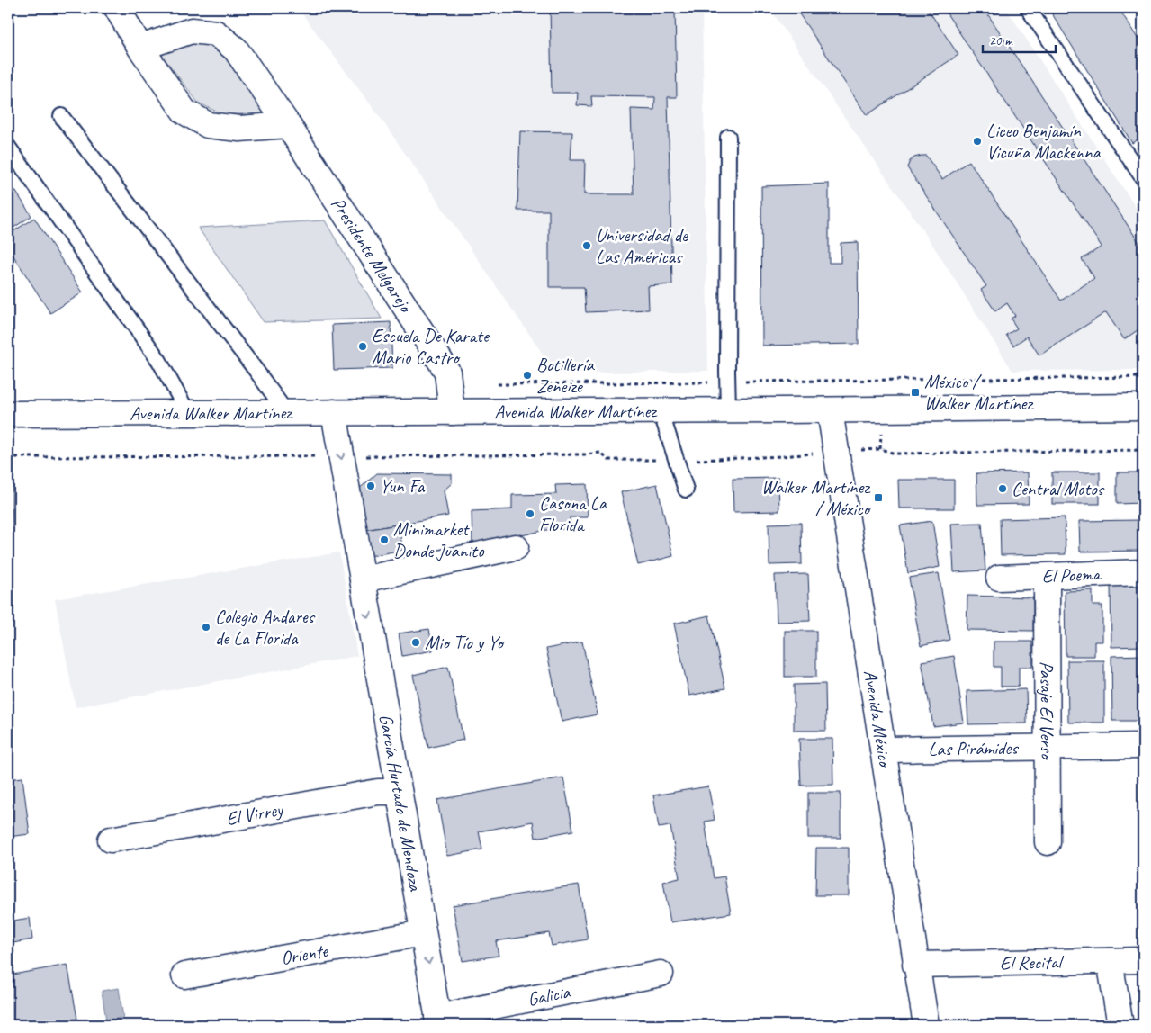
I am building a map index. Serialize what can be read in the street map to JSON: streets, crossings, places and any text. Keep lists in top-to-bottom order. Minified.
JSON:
{"streets":{"street":["Presidente Melgarejo","Avenida Walker Martínez","El Poema","Pasaje El Verso","Avenida México","Las Pirámides","García Hurtado de Mendoza","El Virrey","Oriente","El Recital","Galicia"]},"crossings":[["Presidente Melgarejo","Avenida Walker Martínez"],["Avenida Walker Martínez","Avenida México"],["Avenida Walker Martínez","García Hurtado de Mendoza"],["El Poema","Pasaje El Verso"],["Pasaje El Verso","Las Pirámides"],["Avenida México","Las Pirámides"],["Avenida México","El Recital"],["García Hurtado de Mendoza","El Virrey"],["García Hurtado de Mendoza","Oriente"],["García Hurtado de Mendoza","Galicia"]],"one_way":["García Hurtado de Mendoza"],"places":{"other":["Liceo Benjamín Vicuña Mackenna","Universidad de Las Américas","Escuela De Karate Mario Castro","Botillería Zeneize","Yun Fa","Central Motos","Casona La Florida","Minimarket Donde Juanito","Colegio Andares de La Florida","Mio Tío y Yo"],"transit":["México / Walker Martínez","Walker Martínez / México"]},"scale_bar":"20 m"}
